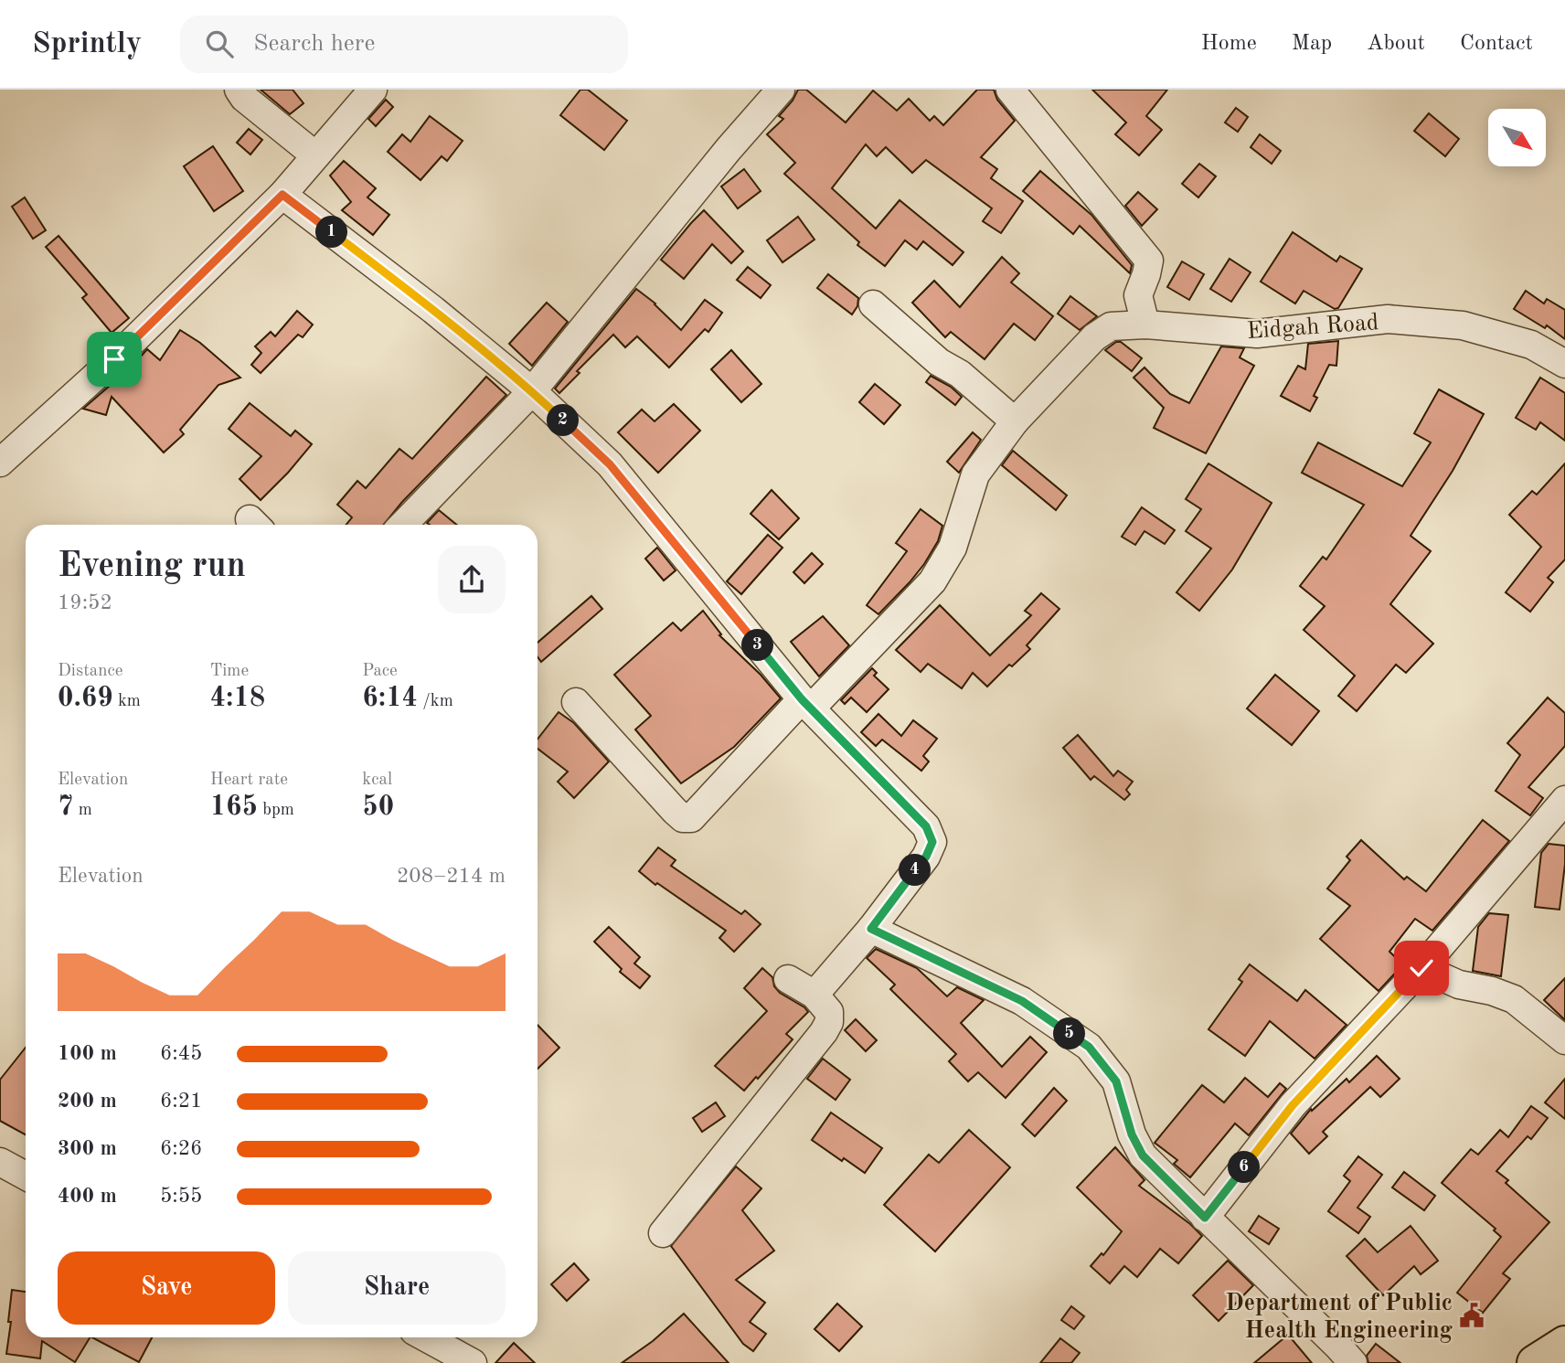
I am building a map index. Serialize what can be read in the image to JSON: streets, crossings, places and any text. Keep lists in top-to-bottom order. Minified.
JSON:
{"streets":{"street":["Eidgah Road"]},"places":{"public building":["Department of Public Health Engineering"]},"north":"bottom right","page":{"header":"Sprintly","search":"Search here","nav":["Home","Map","About","Contact"],"pins":["1","2","3","4","5","6"],"heading":["Evening run","19:52"],"stats":[["Distance","0.69 km"],["Time","4:18"],["Pace","6:14 /km"],["Elevation","7 m"],["Heart rate","165 bpm"],["kcal","50"]],"chart":["Elevation","208–214 m"],"list":[{"name":"100 m","note":"6:45"},{"name":"200 m","note":"6:21"},{"name":"300 m","note":"6:26"},{"name":"400 m","note":"5:55"}],"buttons":["Save","Share"]}}
